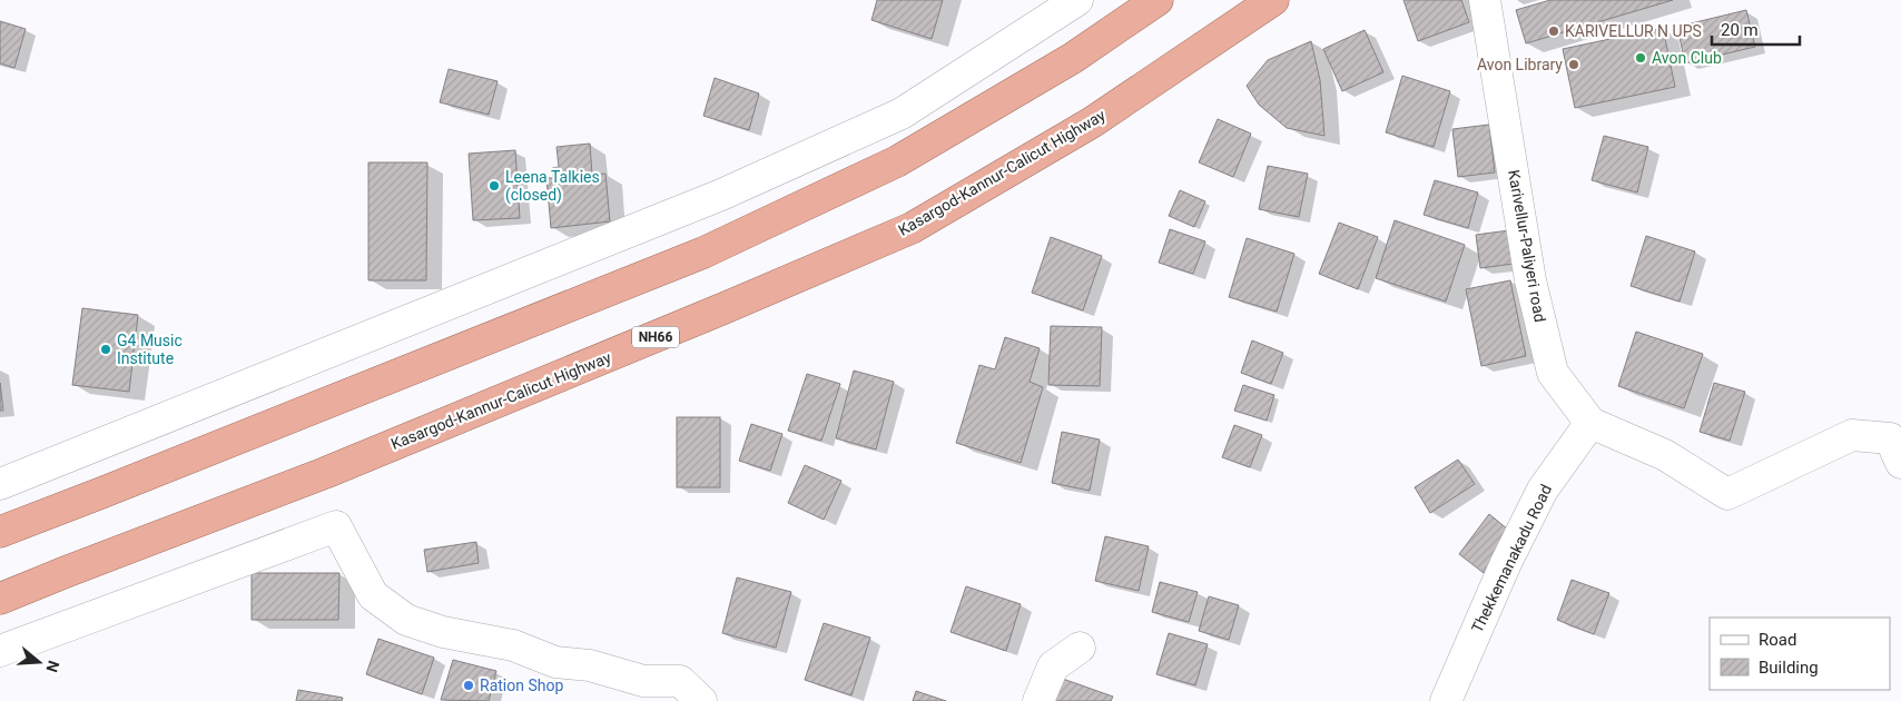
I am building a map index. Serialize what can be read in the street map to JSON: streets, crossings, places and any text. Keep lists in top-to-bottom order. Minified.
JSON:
{"streets":{"highway":["Kasargod-Kannur-Calicut Highway","NH66"],"street":["Karivellur-Paliyeri road","Thekkemanakadu Road"]},"crossings":[["Karivellur-Paliyeri road","Thekkemanakadu Road"]],"places":["KARIVELLUR N UPS","Avon Club","Avon Library","Leena Talkies (closed)","G4 Music Institute","Ration Shop"],"legend":["Road","Building"],"scale_bar":"20 m","north":"right"}
